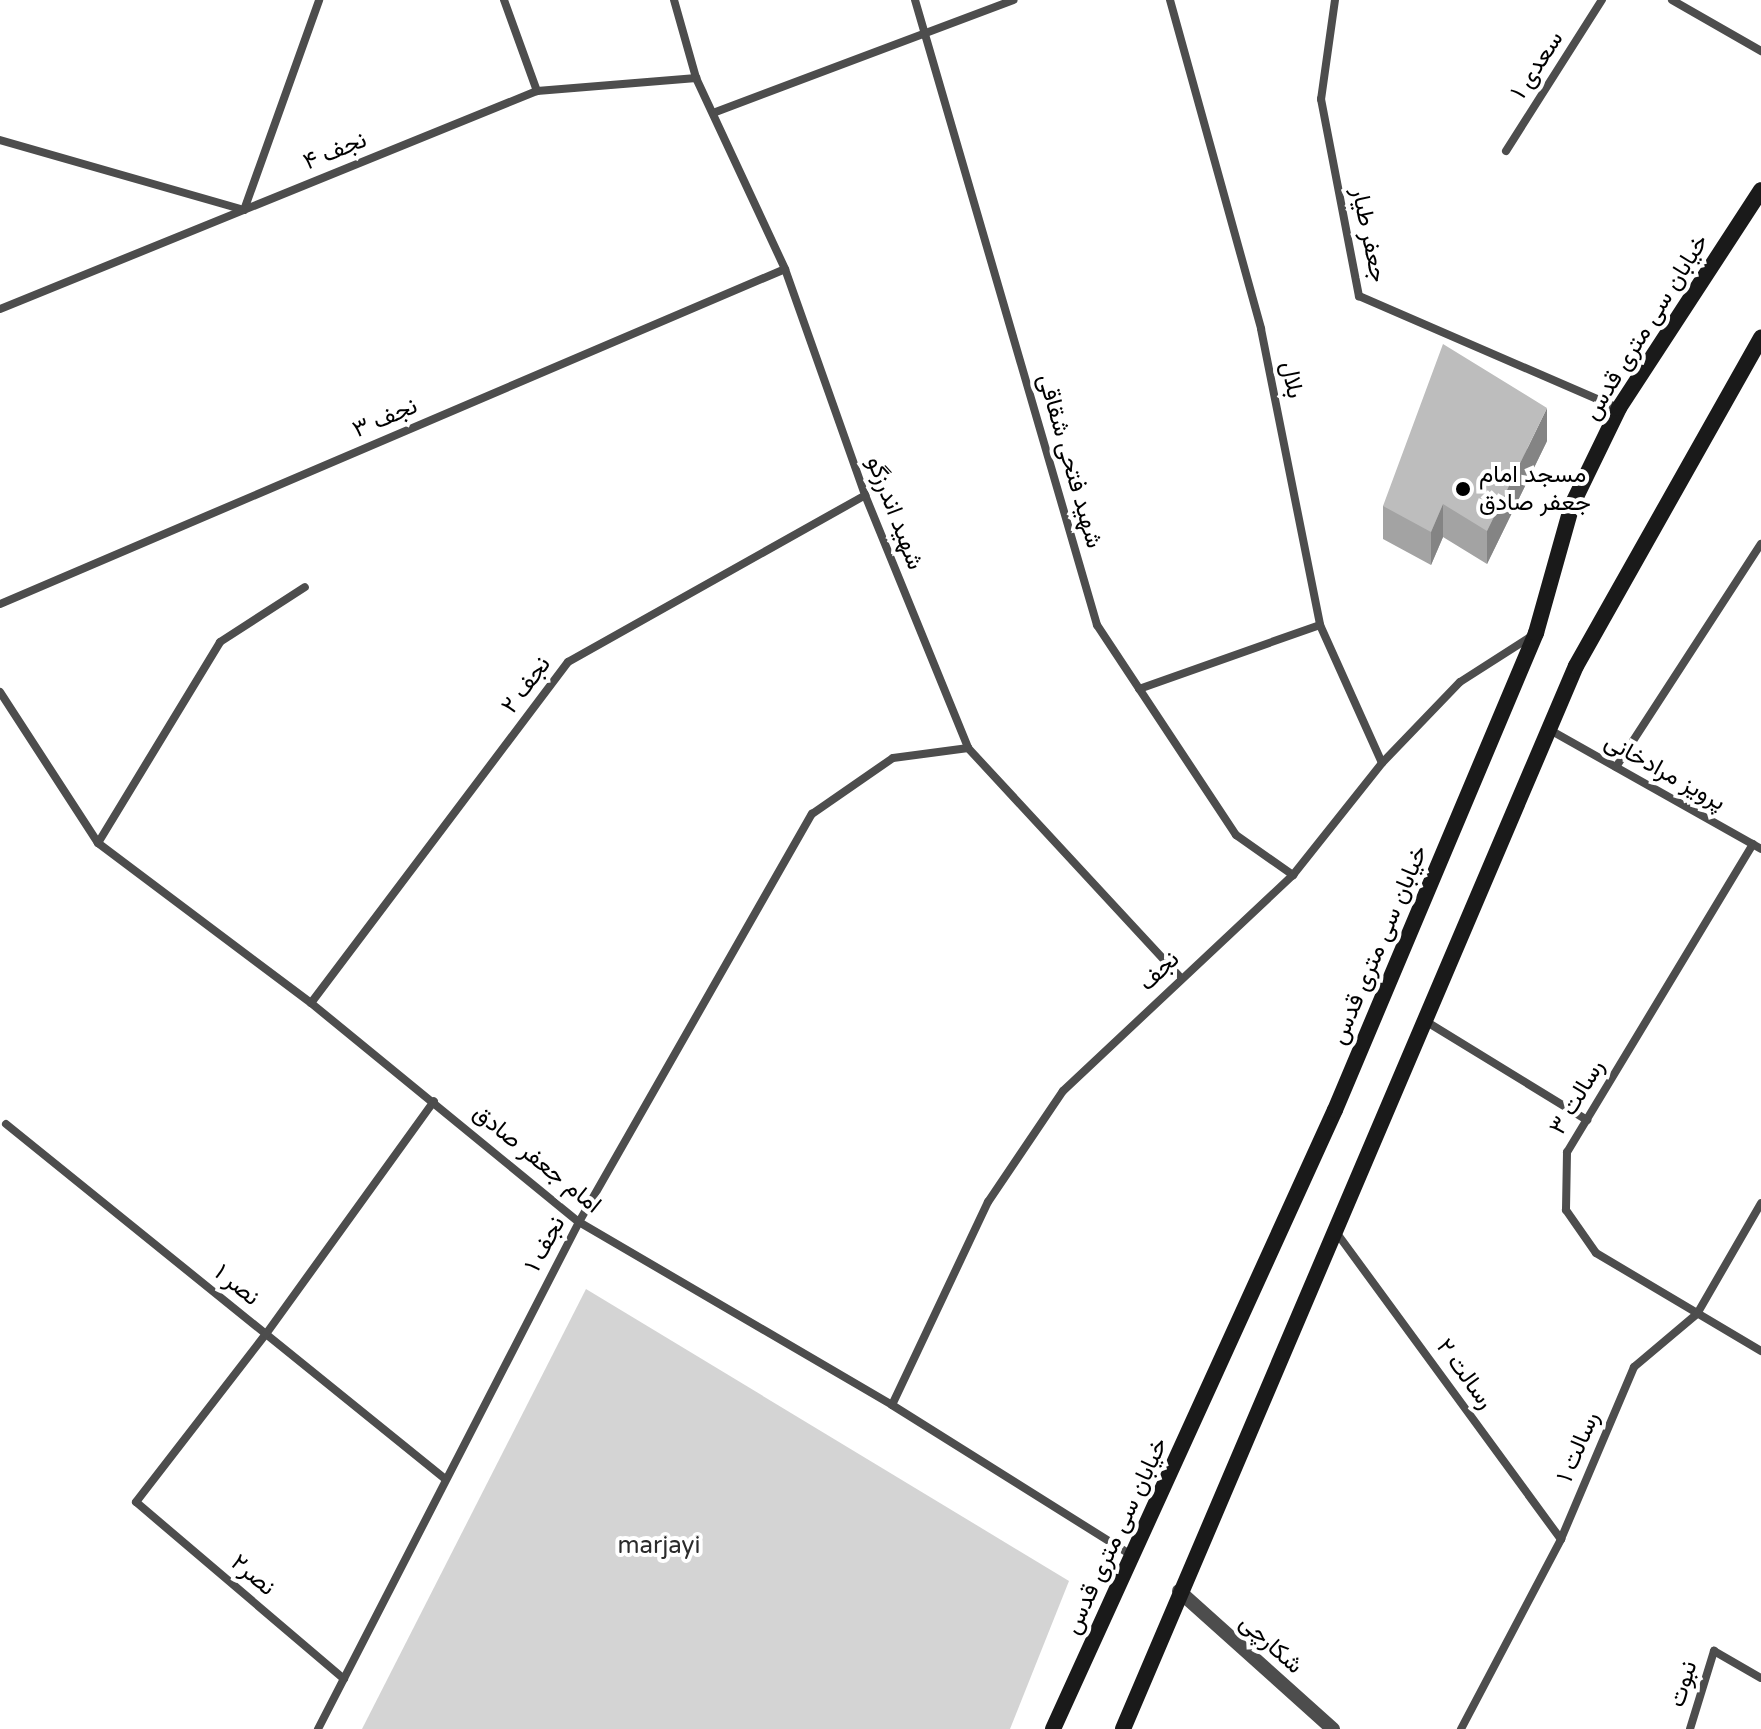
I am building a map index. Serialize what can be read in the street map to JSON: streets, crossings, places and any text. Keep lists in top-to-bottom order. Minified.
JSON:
{"streets":{"main road":["خیابان سی متری قدس"],"street":["سعدی ۱","نجف ۴","جعفر طیار","بلال","نجف ۳","شهید فتحی شقاقی","شهید اندرزگو","نجف ۲","پرویز مرادخانی","نجف","رسالت ۳","امام جعفر صادق","نجف ۱","نصر ۱","رسالت ۲","رسالت ۱","نصر۲","شکارچی","نبوت"]},"crossings":[["نجف ۴","شهید اندرزگو"],["جعفر طیار","خیابان سی متری قدس"],["خیابان سی متری قدس","نجف"],["خیابان سی متری قدس","امام جعفر صادق"],["بلال","نجف"],["نجف ۳","شهید اندرزگو"],["شهید فتحی شقاقی","نجف"],["شهید اندرزگو","نجف ۲"],["شهید اندرزگو","نجف"],["شهید اندرزگو","نجف ۱"],["نجف ۲","امام جعفر صادق"],["پرویز مرادخانی","رسالت ۳"],["نجف","امام جعفر صادق"],["رسالت ۳","رسالت ۱"],["امام جعفر صادق","نجف ۱"],["نجف ۱","نصر ۱"],["نجف ۱","نصر۲"],["نصر ۱","نصر۲"],["رسالت ۲","رسالت ۱"]],"parks":["marjayi"],"places":["مسجد امام جعفر صادق"]}
